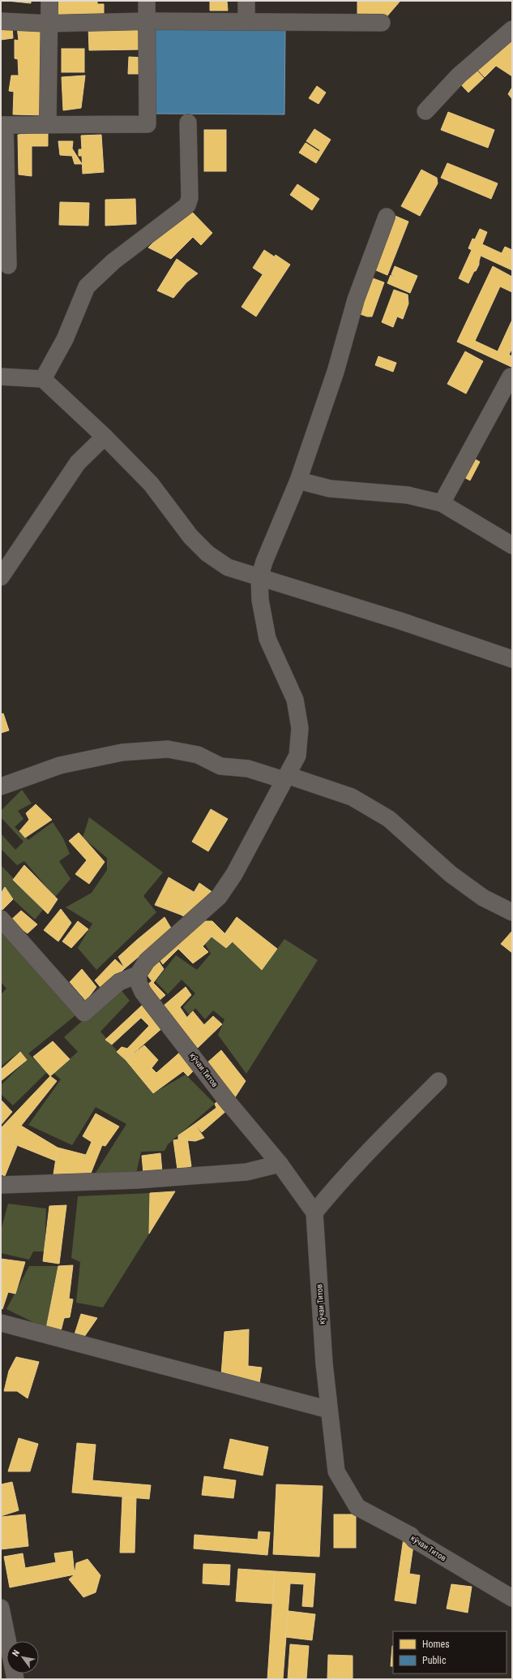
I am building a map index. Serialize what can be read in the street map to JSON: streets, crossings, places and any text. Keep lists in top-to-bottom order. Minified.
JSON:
{"streets":{"street":["кӯчаи Титов"]},"legend":["Homes","Public"],"north":"top left"}
